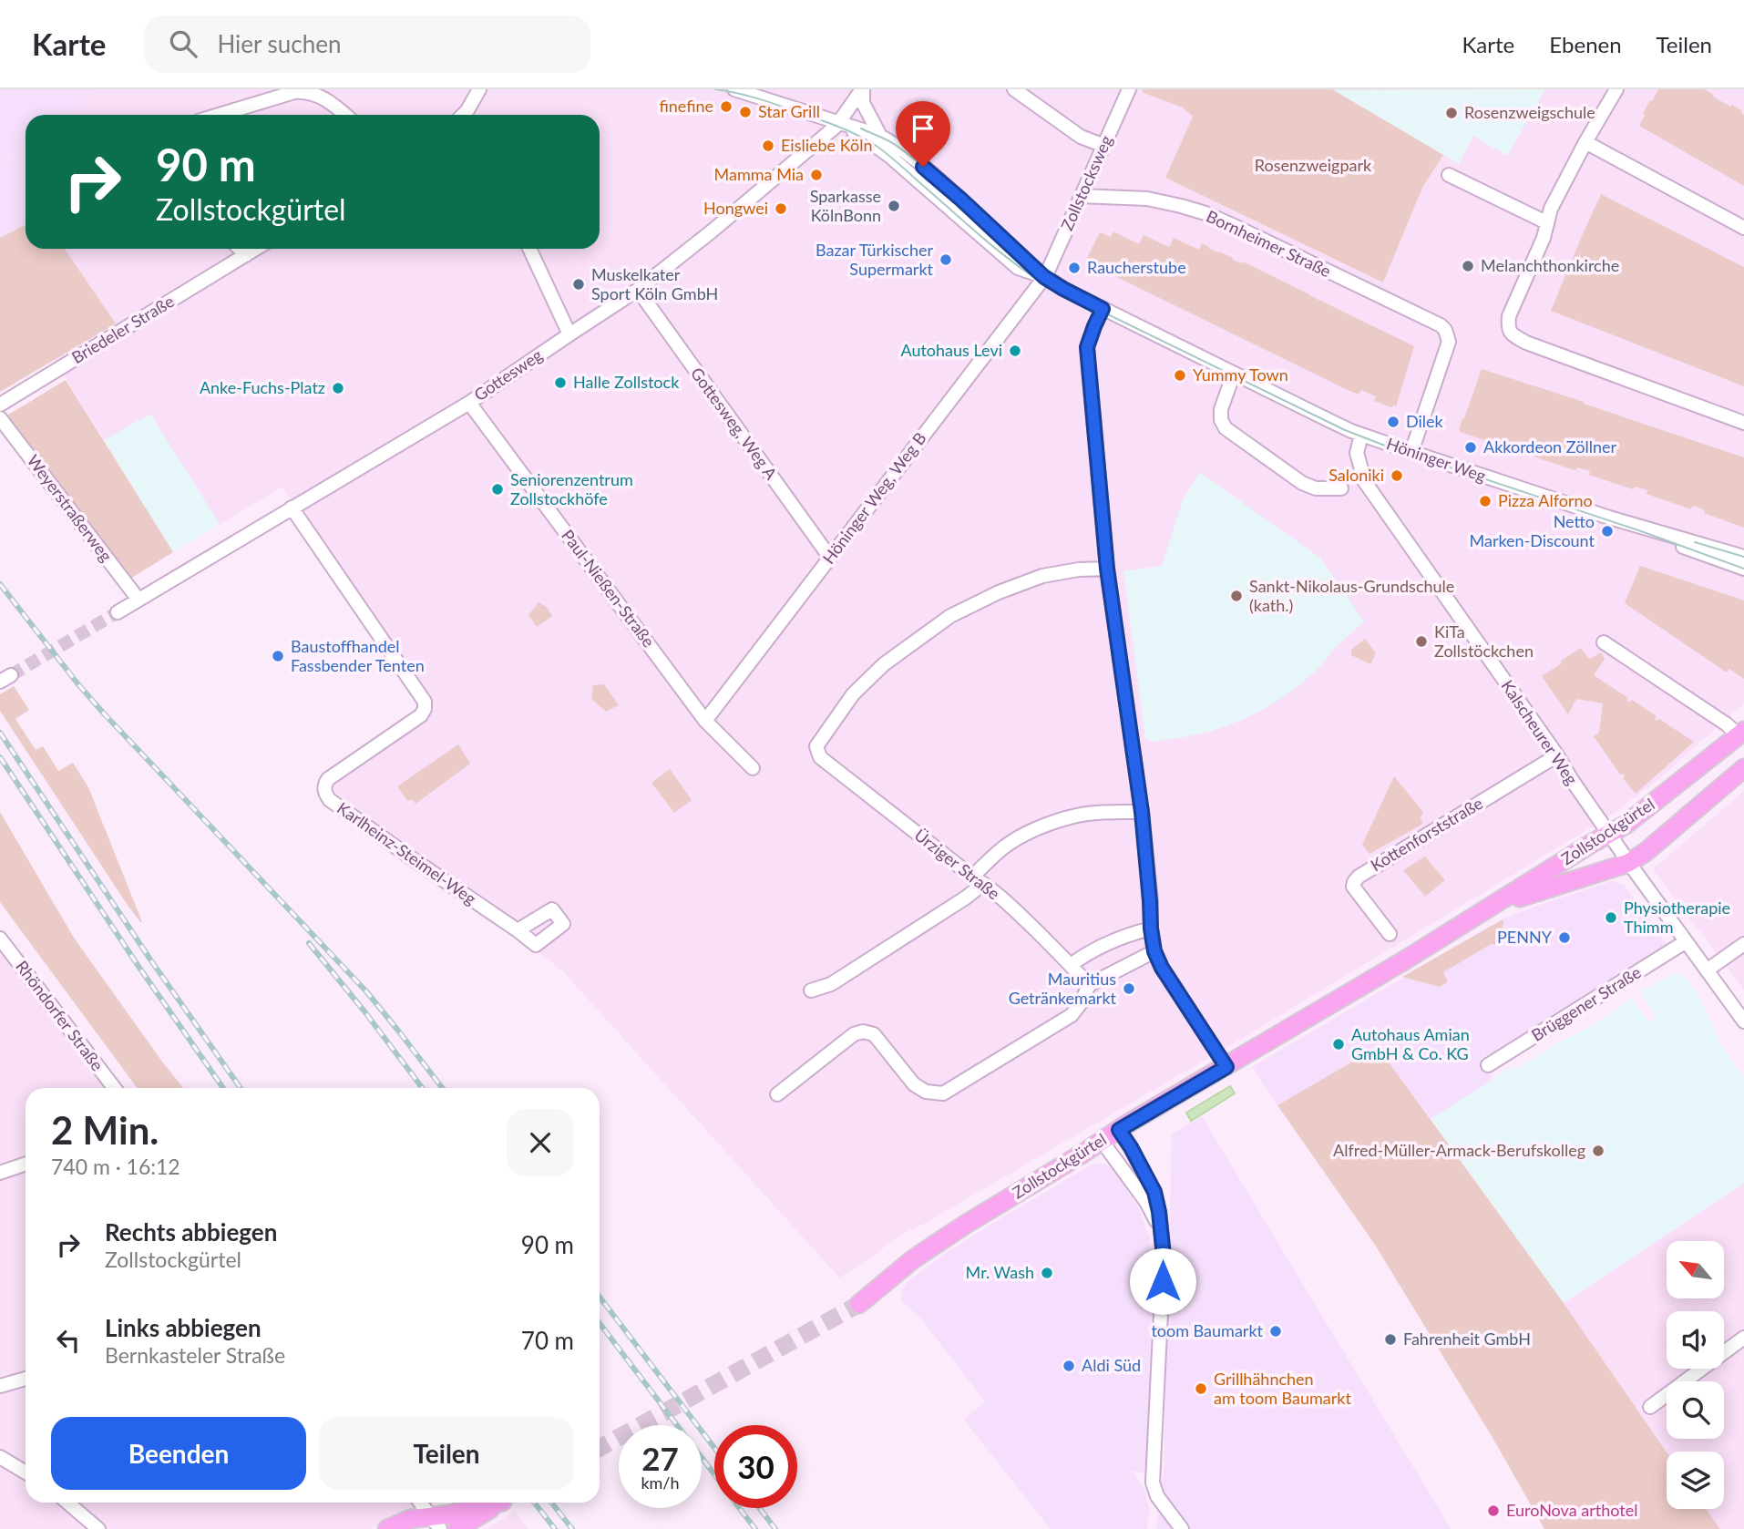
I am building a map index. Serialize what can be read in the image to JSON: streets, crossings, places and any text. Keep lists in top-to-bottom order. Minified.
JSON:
{"streets":{"main road":["Zollstockgürtel"],"street":["Zollstocksweg","Bornheimer Straße","Briedeler Straße","Gottesweg","Gottesweg, Weg A","Höninger Weg","Höninger Weg, Weg B","Weyerstraßerweg","Paul-Nießen-Straße","Kalscheurer Weg","Kottenforststraße","Karlheinz-Steimel-Weg","Ürziger Straße","Brüggener Straße","Rhöndorfer Straße"]},"crossings":[["Zollstocksweg","Bornheimer Straße"],["Zollstocksweg","Höninger Weg"],["Zollstocksweg","Höninger Weg, Weg B"],["Bornheimer Straße","Höninger Weg"],["Gottesweg","Gottesweg, Weg A"],["Gottesweg","Höninger Weg"],["Gottesweg","Weyerstraßerweg"],["Gottesweg","Paul-Nießen-Straße"],["Gottesweg","Karlheinz-Steimel-Weg"],["Gottesweg, Weg A","Höninger Weg, Weg B"],["Höninger Weg","Höninger Weg, Weg B"],["Höninger Weg","Kalscheurer Weg"],["Höninger Weg, Weg B","Paul-Nießen-Straße"],["Kalscheurer Weg","Zollstockgürtel"],["Kalscheurer Weg","Kottenforststraße"],["Kalscheurer Weg","Brüggener Straße"]],"parks":["Rosenzweigpark"],"places":["finefine","Star Grill","Rosenzweigschule","Eisliebe Köln","Mamma Mia","Sparkasse KölnBonn","Hongwei","Bazar Türkischer Supermarkt","Melanchthonkirche","Raucherstube","Muskelkater Sport Köln GmbH","Autohaus Levi","Yummy Town","Halle Zollstock","Anke-Fuchs-Platz","Dilek","Akkordeon Zöllner","Saloniki","Seniorenzentrum Zollstockhöfe","Pizza Alforno","Netto Marken-Discount","Sankt-Nikolaus-Grundschule (kath.)","KiTa Zollstöckchen","Baustoffhandel Fassbender Tenten","Physiotherapie Thimm","PENNY","Mauritius Getränkemarkt","Autohaus Amian GmbH & Co. KG","Alfred-Müller-Armack-Berufskolleg","Mr. Wash","toom Baumarkt","Fahrenheit GmbH","Aldi Süd","Grillhähnchen am toom Baumarkt","EuroNova arthotel"],"north":"top left","page":{"header":"Karte","search":"Hier suchen","nav":["Karte","Ebenen","Teilen"],"turn":["90 m","Zollstockgürtel"],"heading":["2 Min.","740 m · 16:12"],"list":[{"name":"Rechts abbiegen","note":"Zollstockgürtel","value":"90 m"},{"name":"Links abbiegen","note":"Bernkasteler Straße","value":"70 m"}],"buttons":["Beenden","Teilen"],"speed":"27 km/h","limit":"30"}}
